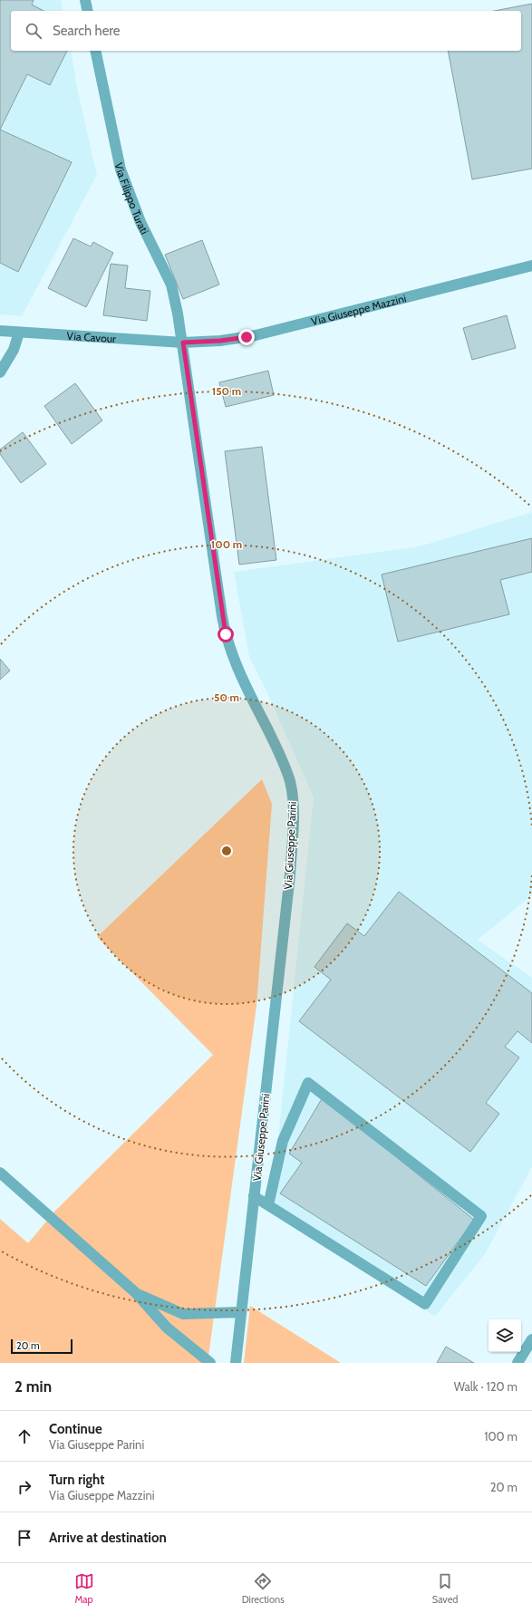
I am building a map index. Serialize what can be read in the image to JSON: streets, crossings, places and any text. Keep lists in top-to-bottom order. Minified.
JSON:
{"streets":{"street":["Via Filippo Turati","Via Giuseppe Mazzini","Via Cavour","Via Giuseppe Parini"]},"crossings":[["Via Filippo Turati","Via Giuseppe Mazzini"],["Via Filippo Turati","Via Cavour"],["Via Filippo Turati","Via Giuseppe Parini"],["Via Giuseppe Mazzini","Via Cavour"],["Via Giuseppe Mazzini","Via Giuseppe Parini"],["Via Cavour","Via Giuseppe Parini"]],"scale_bar":"20 m","page":{"search":"Search here","scale":"20 m","heading":["2 min","Walk · 120 m"],"list":[["Continue","Via Giuseppe Parini","100 m"],["Turn right","Via Giuseppe Mazzini","20 m"],"Arrive at destination"],"nav":["Map","Directions","Saved"]},"rings":["150 m","100 m","50 m"]}
